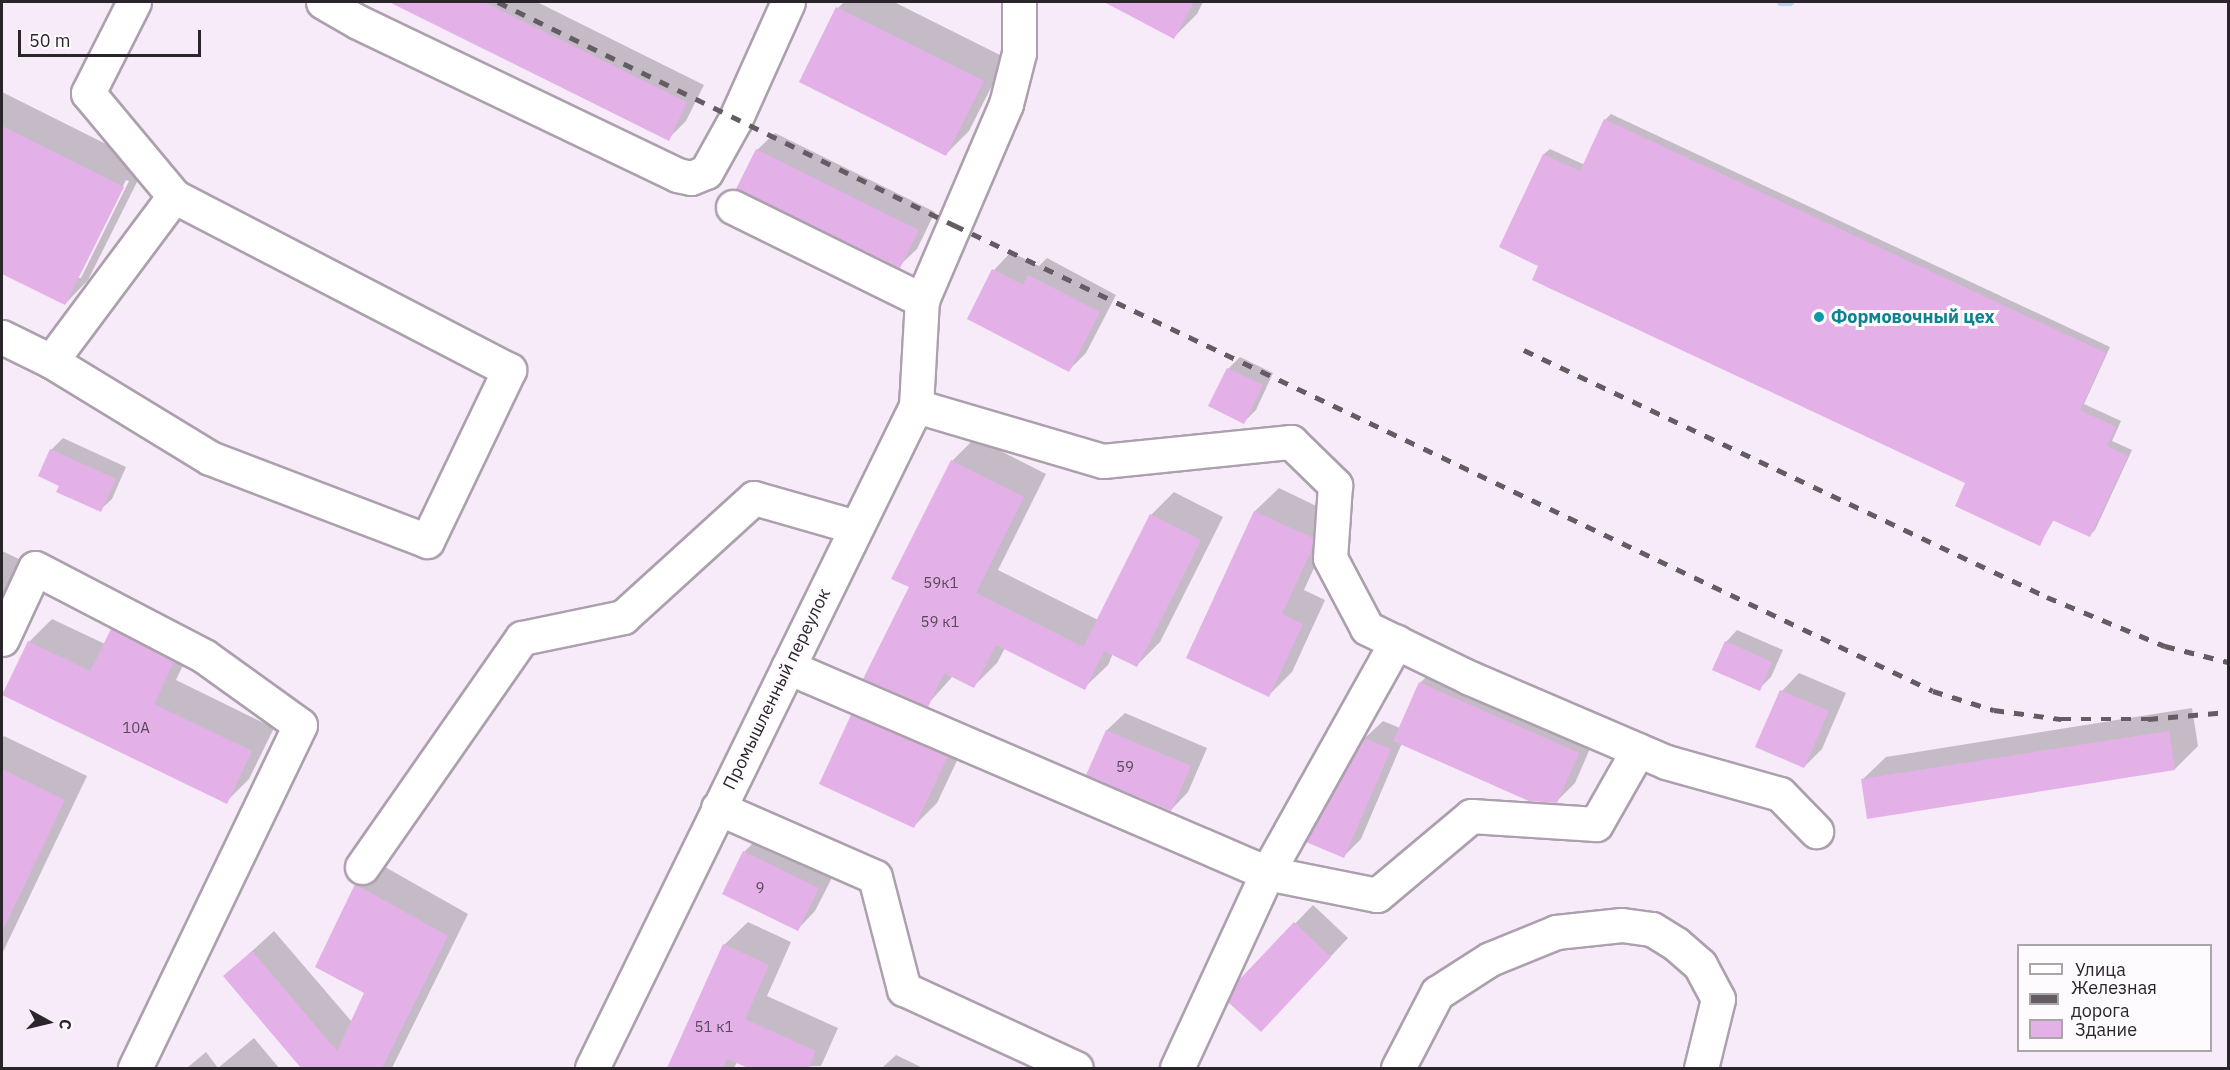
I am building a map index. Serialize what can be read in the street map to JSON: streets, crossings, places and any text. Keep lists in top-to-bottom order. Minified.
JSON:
{"streets":{"street":["Промышленный переулок"]},"places":["Формовочный цех"],"house_numbers":["59к1","59 к1","10А","59","9","51 к1"],"legend":["Улица","Железная дорога","Здание"],"scale_bar":"50 m","north":"right"}
